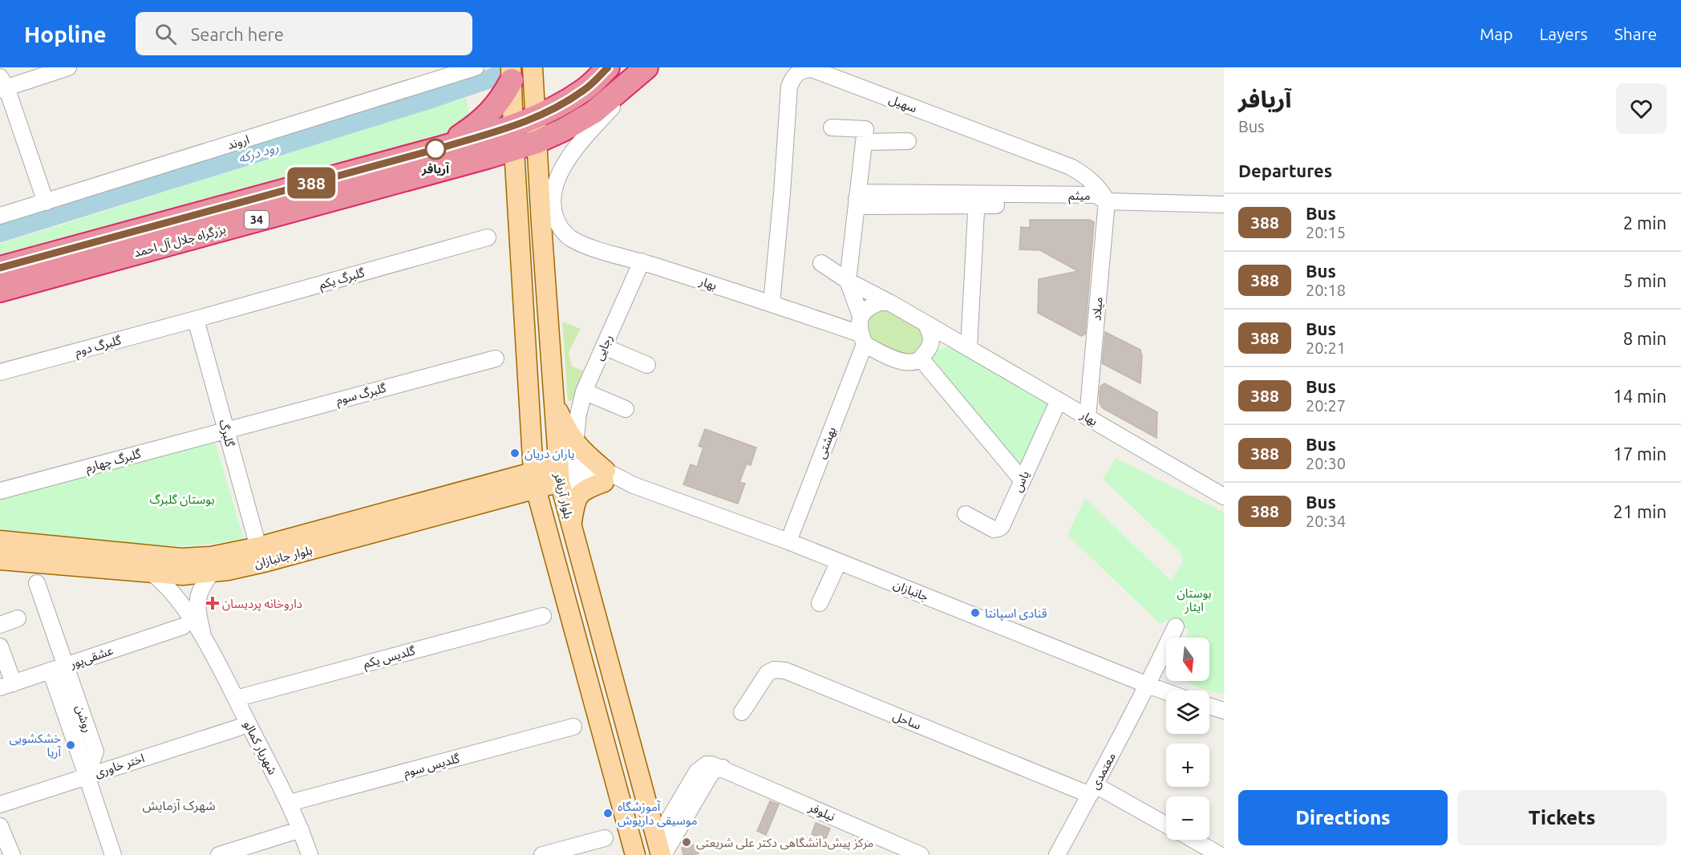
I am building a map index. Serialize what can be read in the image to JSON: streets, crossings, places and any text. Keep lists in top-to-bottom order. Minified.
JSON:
{"streets":{"highway":["34","بزرگراه جلال آل احمد"],"main road":["بلوار آریافر","بلوار جانبازان"],"street":["سهیل","اروند","میثم","گلبرگ یکم","بهار","میلاد","گلبرگ دوم","رجایی","گلبرگ سوم","گلبرگ","بهشتی","گلبرگ چهارم","یاس","جانبازان","عشقی‌پور","گلدیس یکم","روشن","ساحل","شهریار کمالو","اختر خاوری","گلدیس سوم","معتمدی","نیلوفر"]},"crossings":[["سهیل","میثم"],["سهیل","بهار"],["سهیل","میلاد"],["میثم","میلاد"],["بزرگراه جلال آل احمد","بهار"],["بزرگراه جلال آل احمد","بلوار آریافر"],["گلبرگ یکم","گلبرگ دوم"],["گلبرگ یکم","گلبرگ"],["بهار","میلاد"],["بهار","رجایی"],["بهار","بهشتی"],["بهار","یاس"],["گلبرگ دوم","گلبرگ"],["گلبرگ سوم","گلبرگ"],["گلبرگ سوم","گلبرگ چهارم"],["گلبرگ","گلبرگ چهارم"],["گلبرگ","بلوار جانبازان"],["بهشتی","جانبازان"],["بلوار آریافر","بلوار جانبازان"],["بلوار آریافر","جانبازان"],["بلوار آریافر","نیلوفر"],["بلوار جانبازان","جانبازان"],["جانبازان","معتمدی"],["عشقی‌پور","روشن"],["گلدیس یکم","شهریار کمالو"],["روشن","اختر خاوری"],["ساحل","معتمدی"],["شهریار کمالو","گلدیس سوم"]],"districts":["شهرک آزمایش"],"water":["رود درکه"],"parks":["بوستان گلبرگ","بوستان ایثار"],"places":{"other":["آریافر","یاران دریان","قنادی اسپانتا","خشکشویی آریا","آموزشگاه موسیقی داریوش","مرکز پیش‌دانشگاهی دکتر علی شریعتی"],"health":["داروخانه پردیسان"]},"lines":["bus line 388"],"north":"bottom","page":{"header":"Hopline","search":"Search here","nav":["Map","Layers","Share"],"on_map":"388","heading":[["آریافر","Bus"],"Departures"],"list":[{"mark":"388","name":"Bus","note":"20:15","value":"2 min"},{"mark":"388","name":"Bus","note":"20:18","value":"5 min"},{"mark":"388","name":"Bus","note":"20:21","value":"8 min"},{"mark":"388","name":"Bus","note":"20:27","value":"14 min"},{"mark":"388","name":"Bus","note":"20:30","value":"17 min"},{"mark":"388","name":"Bus","note":"20:34","value":"21 min"}],"map_buttons":["+","−"],"buttons":["Directions","Tickets"]}}
